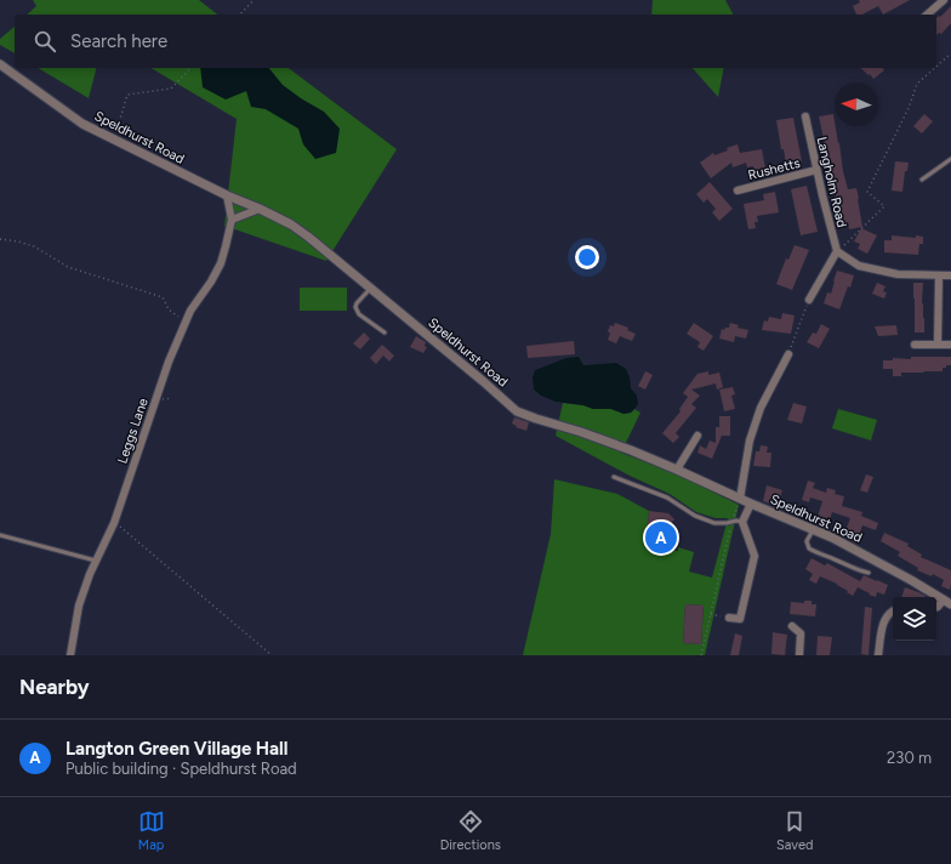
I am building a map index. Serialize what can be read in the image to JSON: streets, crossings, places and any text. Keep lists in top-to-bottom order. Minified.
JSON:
{"streets":{"street":["Speldhurst Road","Rushetts","Langholm Road","Leggs Lane"]},"crossings":[["Speldhurst Road","Leggs Lane"],["Rushetts","Langholm Road"]],"north":"left","page":{"search":"Search here","pins":"A","heading":"Nearby","list":[{"mark":"A","name":"Langton Green Village Hall","note":"Public building · Speldhurst Road","value":"230 m"}],"nav":["Map","Directions","Saved"]}}
